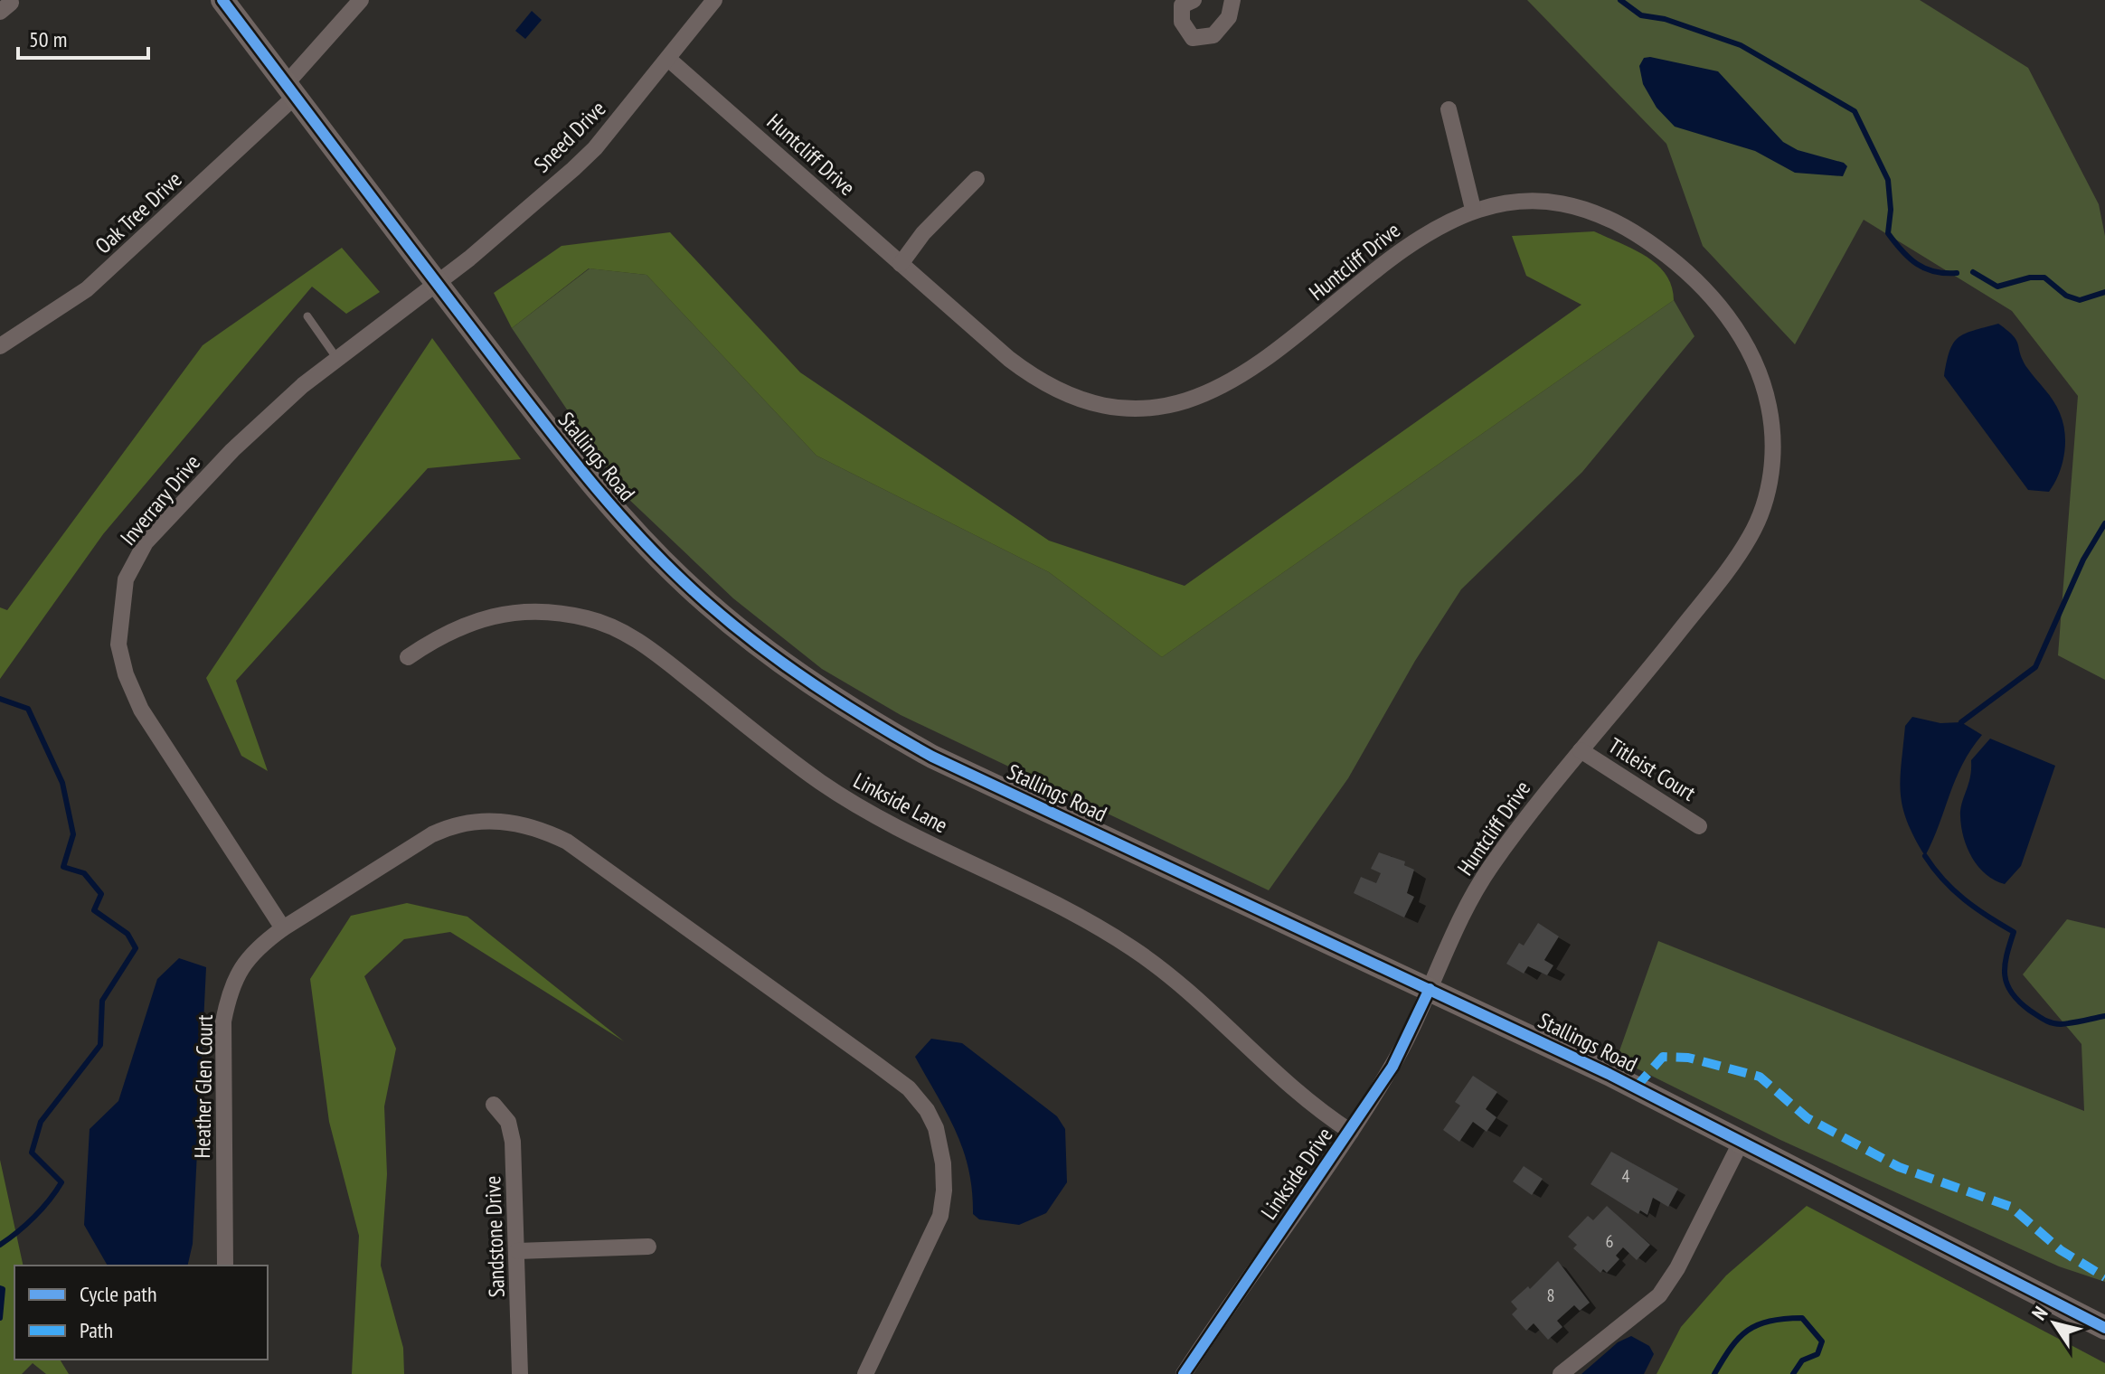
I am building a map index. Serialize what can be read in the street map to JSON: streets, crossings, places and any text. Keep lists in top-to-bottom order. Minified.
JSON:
{"streets":{"street":["Sneed Drive","Huntcliff Drive","Oak Tree Drive","Stallings Road","Inverrary Drive","Titleist Court","Linkside Lane","Heather Glen Court","Linkside Drive","Sandstone Drive"]},"crossings":[["Sneed Drive","Huntcliff Drive"],["Sneed Drive","Stallings Road"],["Sneed Drive","Inverrary Drive"],["Huntcliff Drive","Stallings Road"],["Huntcliff Drive","Titleist Court"],["Huntcliff Drive","Linkside Drive"],["Oak Tree Drive","Stallings Road"],["Stallings Road","Inverrary Drive"],["Stallings Road","Linkside Drive"],["Inverrary Drive","Heather Glen Court"],["Linkside Lane","Linkside Drive"]],"house_numbers":["4","6","8"],"legend":["Cycle path","Path"],"scale_bar":"50 m","north":"top left"}
